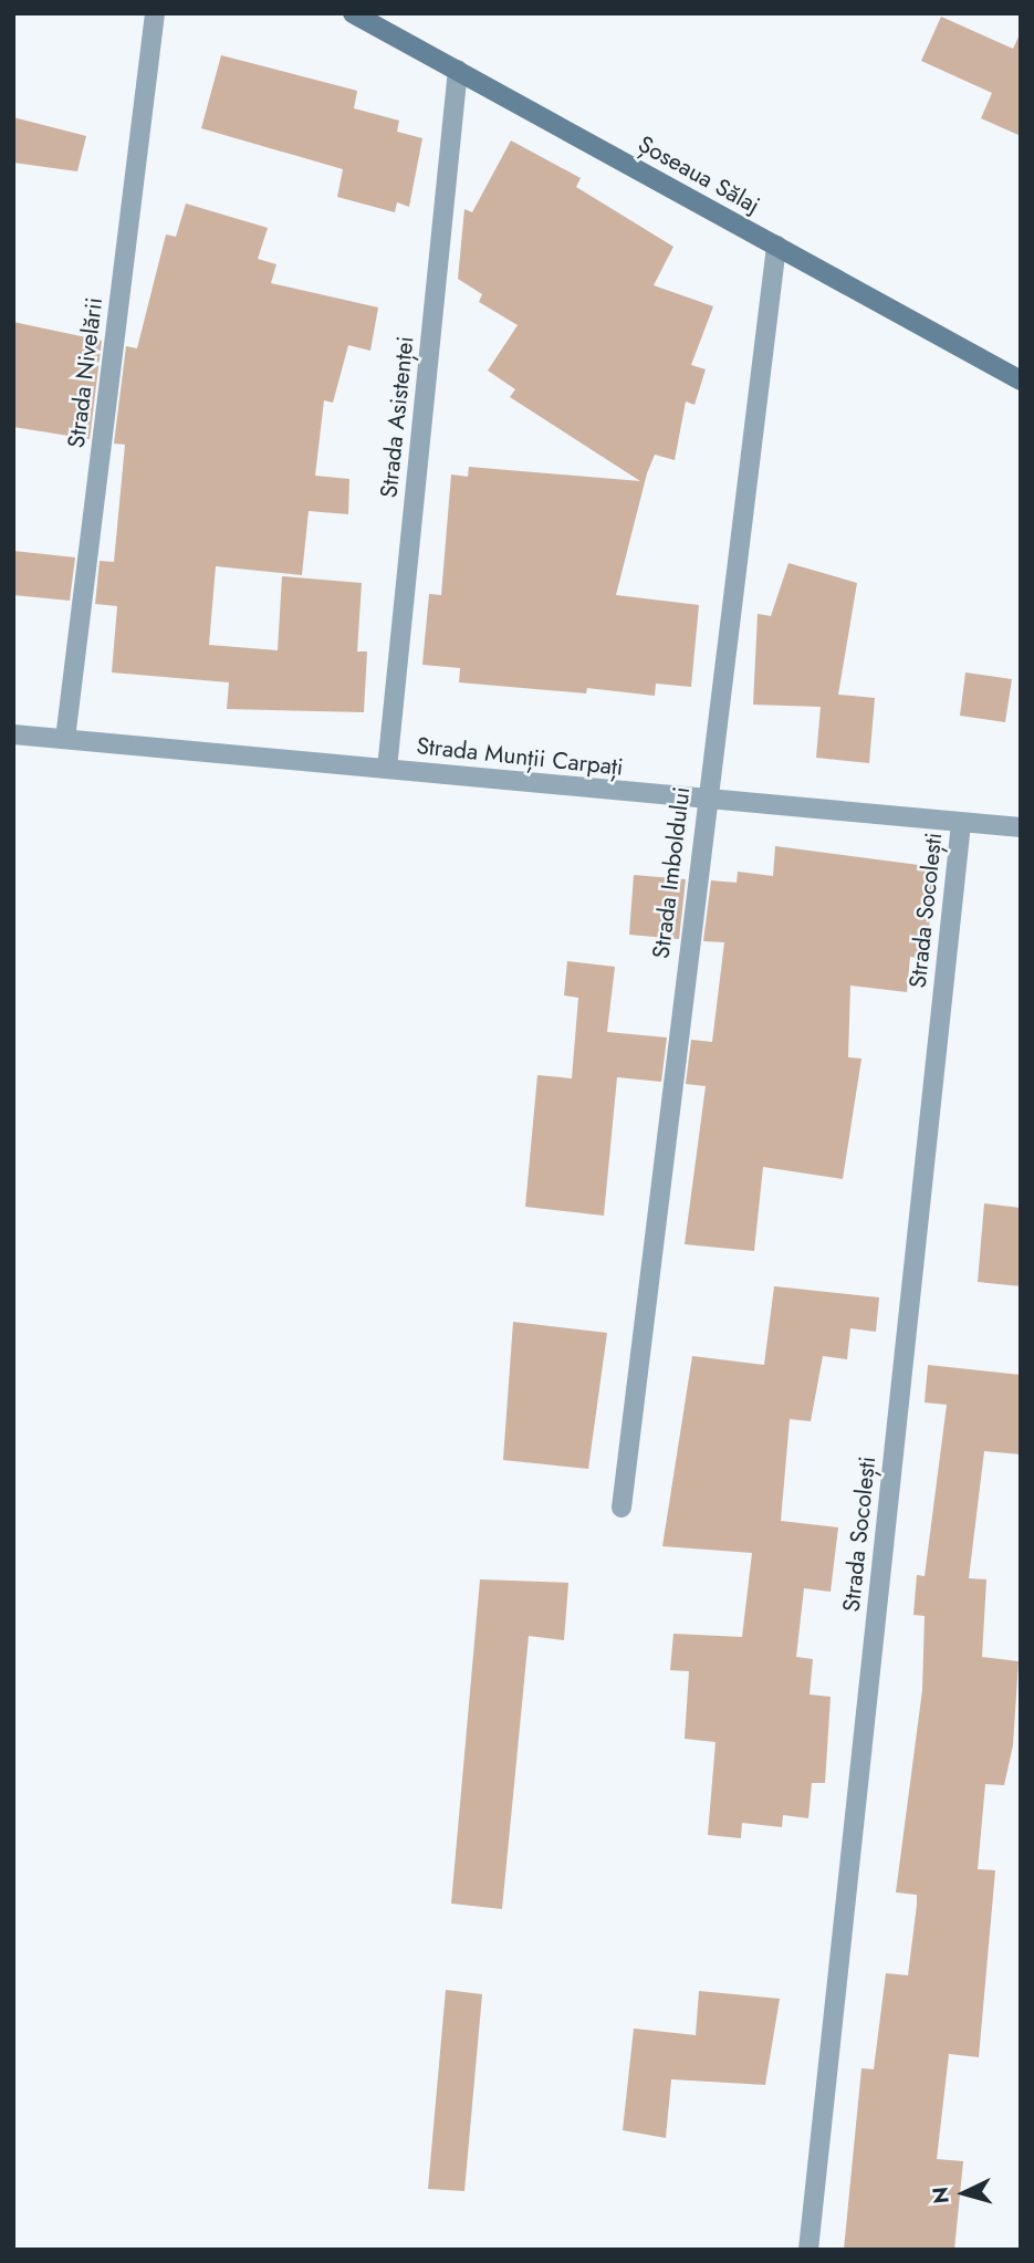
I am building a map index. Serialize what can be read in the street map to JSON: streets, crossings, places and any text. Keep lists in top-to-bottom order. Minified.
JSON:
{"streets":{"street":["Șoseaua Sălaj","Strada Nivelării","Strada Asistenței","Strada Munții Carpați","Strada Imboldului","Strada Socolești"]},"crossings":[["Șoseaua Sălaj","Strada Asistenței"],["Șoseaua Sălaj","Strada Imboldului"],["Strada Nivelării","Strada Munții Carpați"],["Strada Asistenței","Strada Munții Carpați"],["Strada Munții Carpați","Strada Imboldului"],["Strada Munții Carpați","Strada Socolești"]],"north":"left"}
